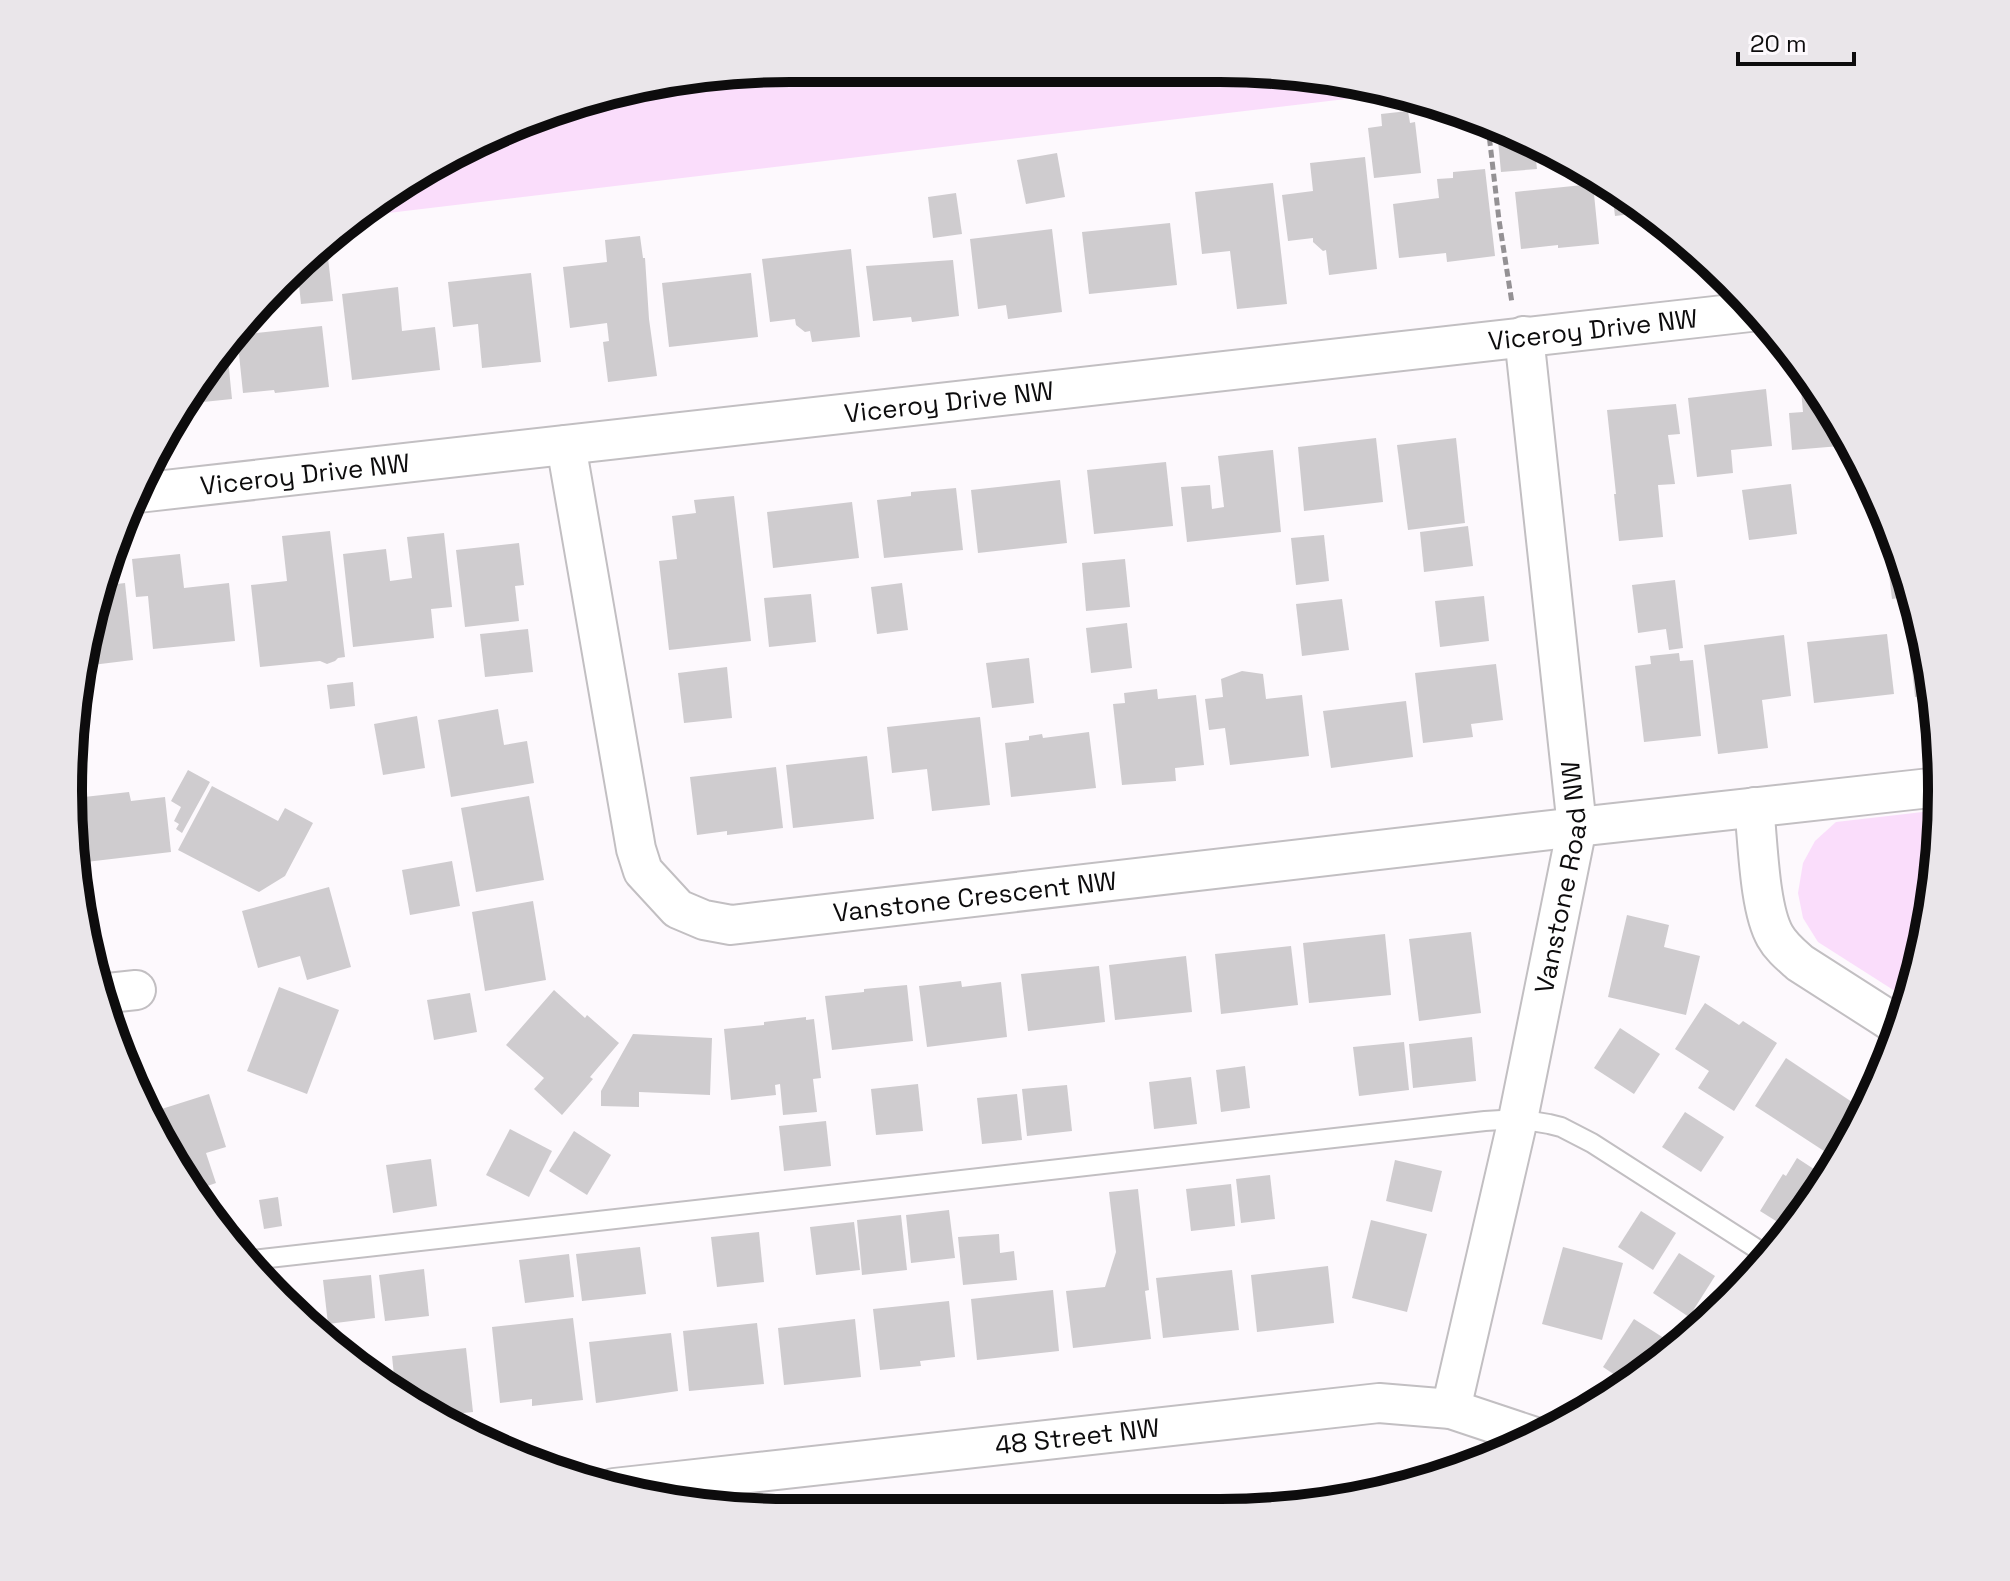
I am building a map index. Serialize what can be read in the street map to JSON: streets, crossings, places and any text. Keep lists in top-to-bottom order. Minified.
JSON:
{"streets":{"street":["Viceroy Drive NW","Vanstone Road NW","Vanstone Crescent NW","48 Street NW"]},"crossings":[["Viceroy Drive NW","Vanstone Road NW"],["Viceroy Drive NW","Vanstone Crescent NW"],["Vanstone Road NW","Vanstone Crescent NW"],["Vanstone Road NW","48 Street NW"]],"scale_bar":"20 m"}
